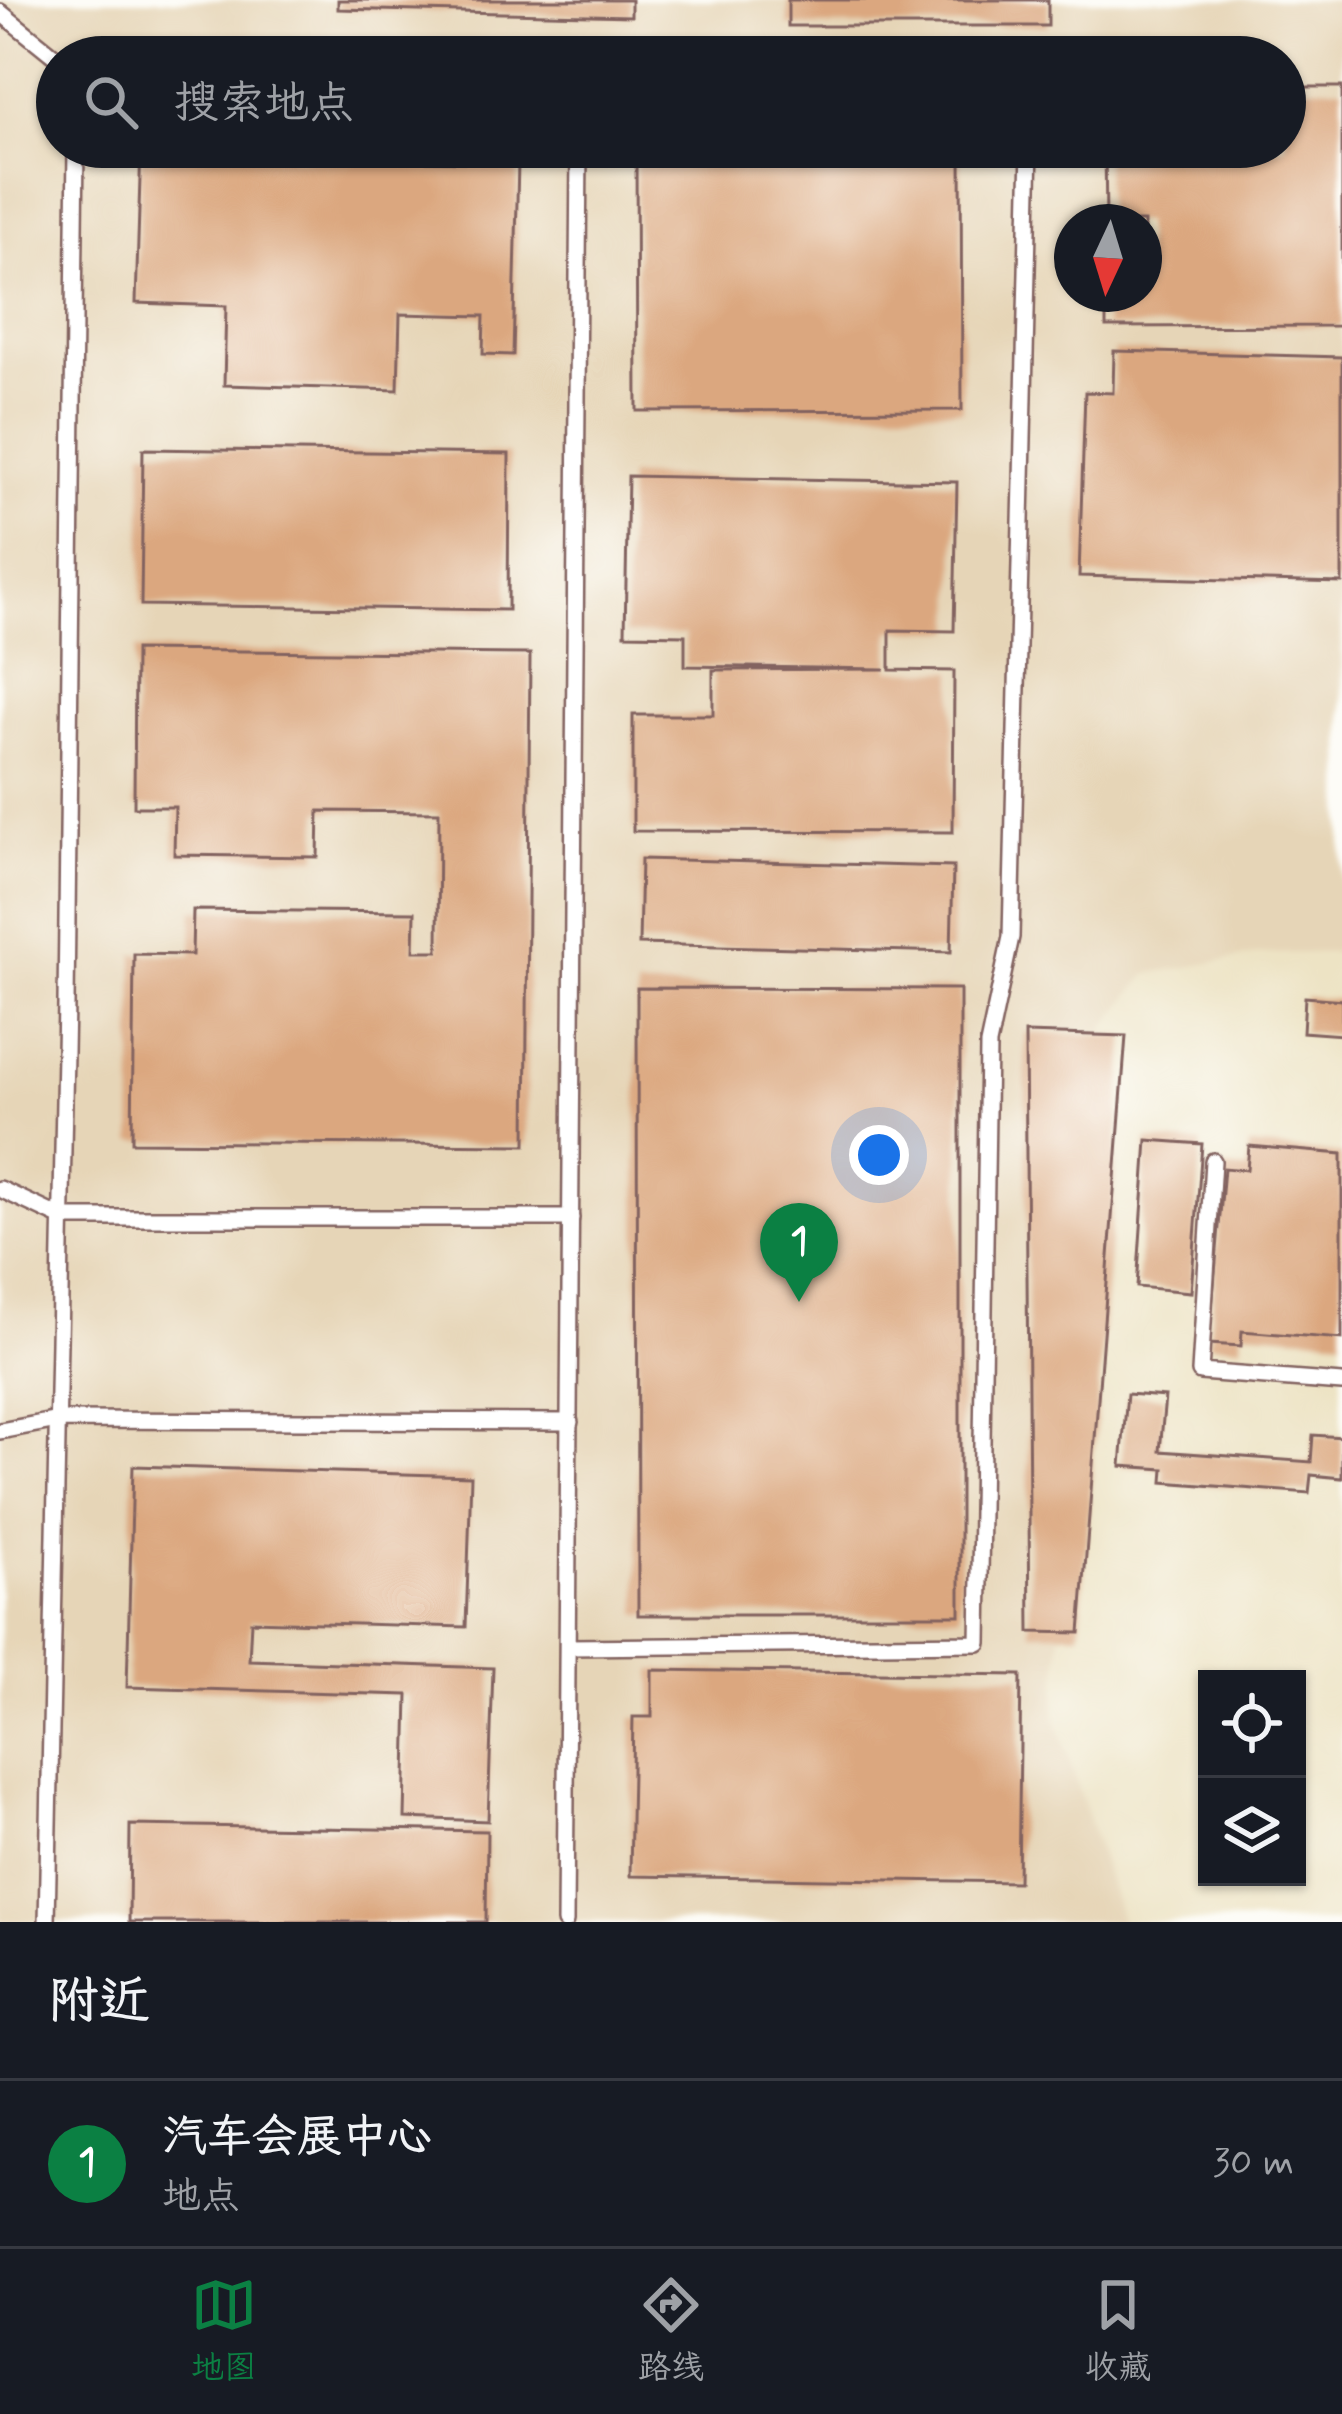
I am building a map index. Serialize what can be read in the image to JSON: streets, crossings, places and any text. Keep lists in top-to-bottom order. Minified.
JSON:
{"north":"bottom","page":{"search":"搜索地点","pins":"1","heading":"附近","list":[{"mark":"1","name":"汽车会展中心","note":"地点","value":"30 m"}],"nav":["地图","路线","收藏"]}}
